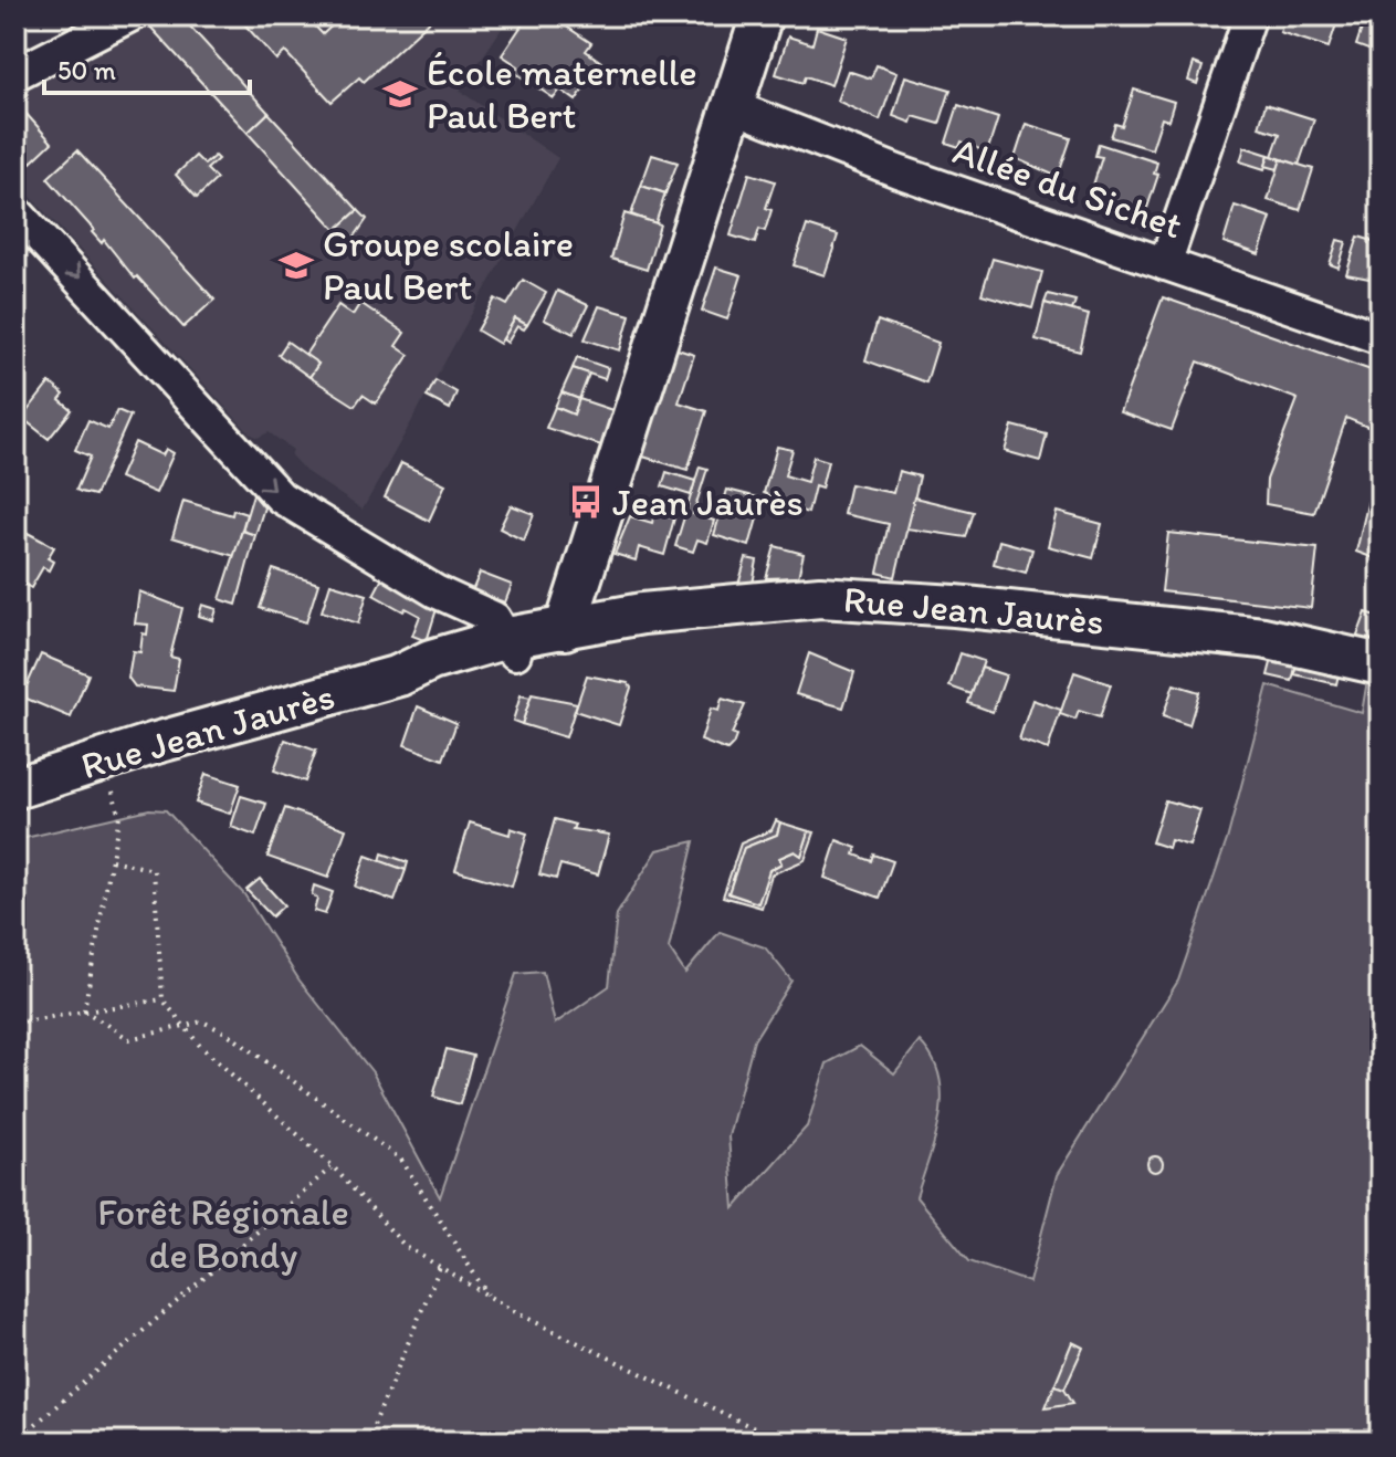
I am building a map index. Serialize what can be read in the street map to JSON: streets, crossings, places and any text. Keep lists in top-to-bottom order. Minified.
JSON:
{"streets":{"street":["Allée du Sichet","Rue Jean Jaurès"]},"parks":["Forêt Régionale de Bondy"],"places":{"school or university":["École maternelle Paul Bert","Groupe scolaire Paul Bert"],"bus stop":["Jean Jaurès"]},"scale_bar":"50 m"}
